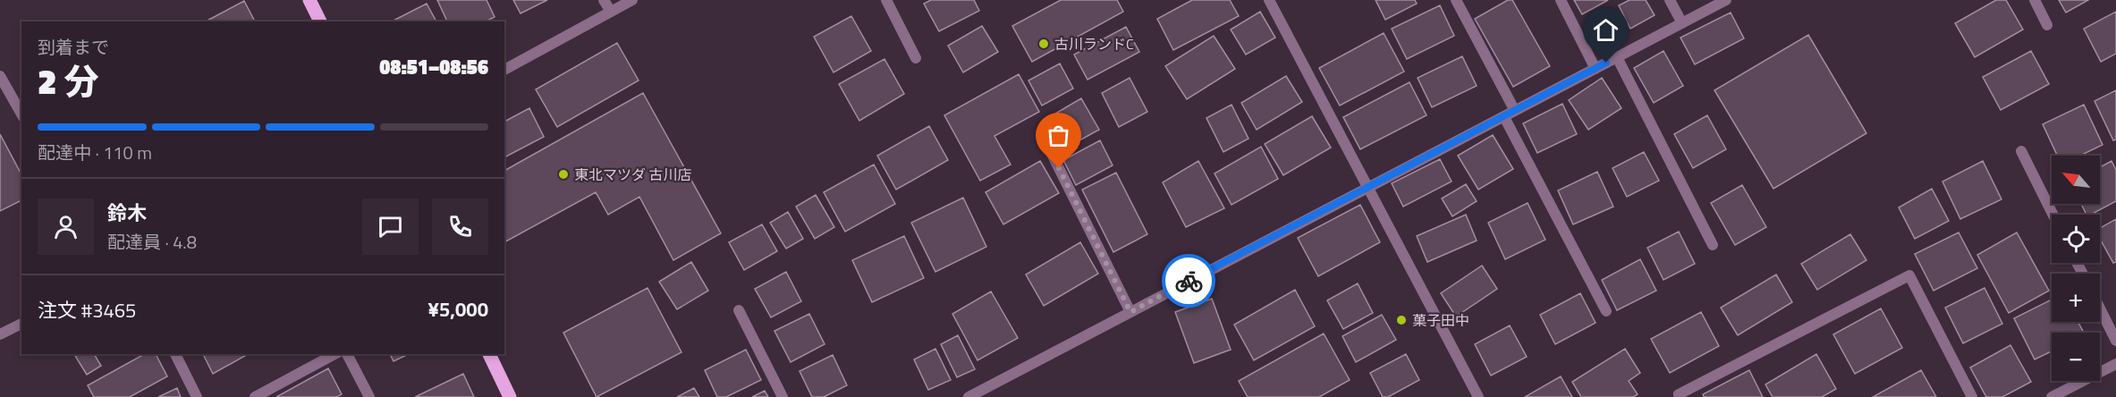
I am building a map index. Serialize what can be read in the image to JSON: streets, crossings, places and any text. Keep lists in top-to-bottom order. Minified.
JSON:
{"places":["古川ランドC","東北マツダ 古川店","菓子田中"],"north":"top left","page":{"heading":["2 分","到着まで","08:51–08:56"],"panel":["鈴木","配達員 · 4.8","注文 #3465","¥5,000"],"bar":"配達中 · 110 m","map_buttons":["+","−"]}}
